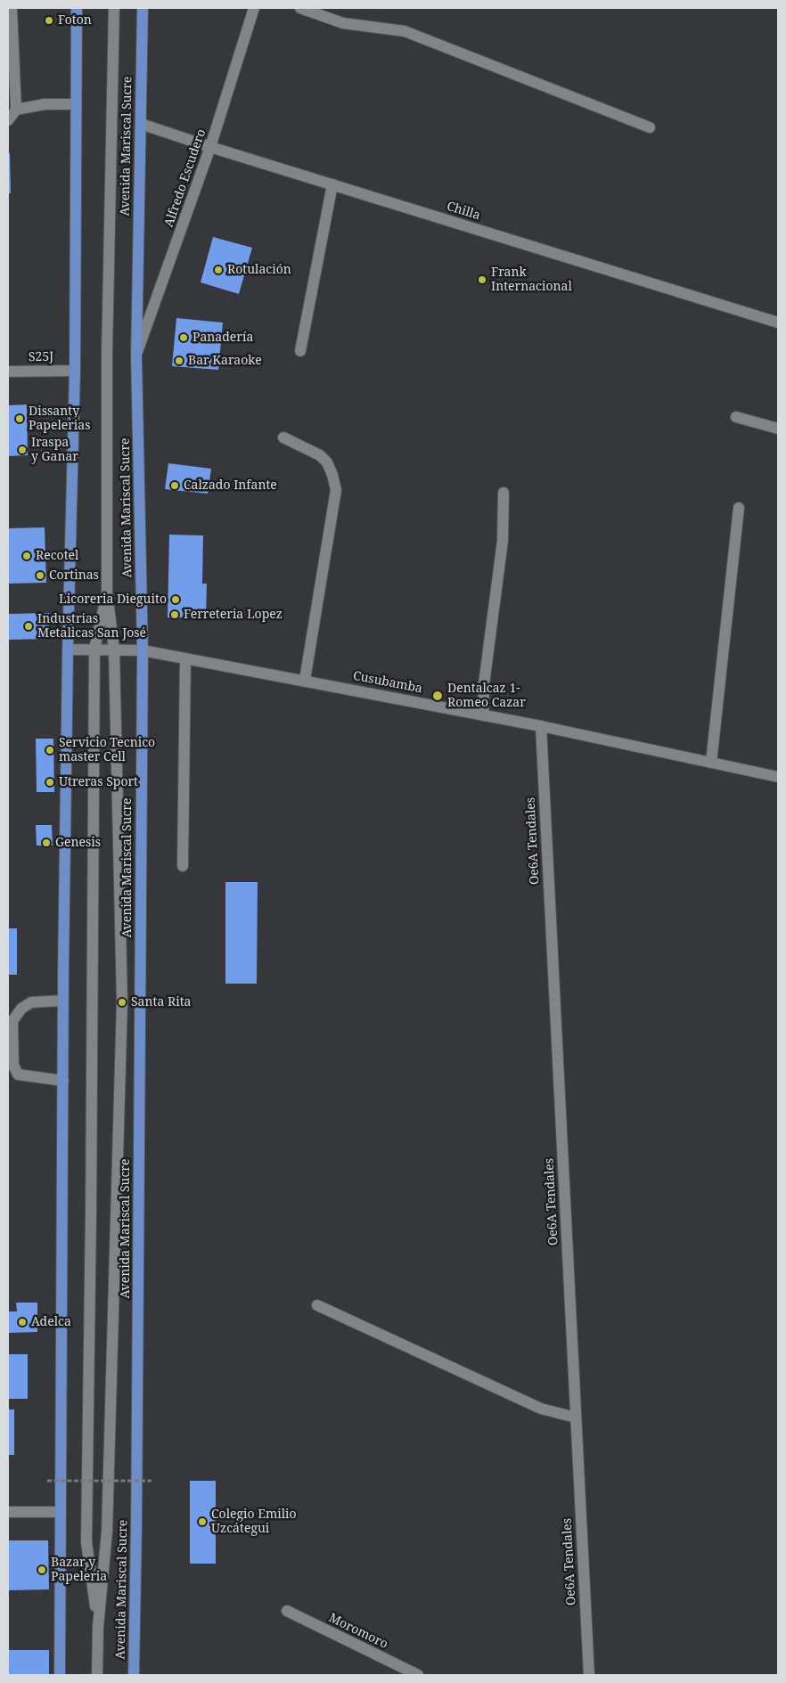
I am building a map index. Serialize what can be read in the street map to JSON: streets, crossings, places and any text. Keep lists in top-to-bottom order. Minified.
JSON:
{"streets":{"main road":["Avenida Mariscal Sucre"],"street":["Alfredo Escudero","Chilla","S25J","Cusubamba","Oe6A Tendales","Moromoro"]},"crossings":[["Avenida Mariscal Sucre","Alfredo Escudero"],["Avenida Mariscal Sucre","Chilla"],["Avenida Mariscal Sucre","Cusubamba"],["Alfredo Escudero","Chilla"],["Cusubamba","Oe6A Tendales"]],"places":["Foton","Rotulación","Frank Internacional","Panadería","Bar Karaoke","Dissanty Papelerias","Iraspa y Ganar","Calzado Infante","Recotel","Cortinas","Licoreria Dieguito","Ferreteria Lopez","Industrias Metalicas San José","Dentalcaz 1- Romeo Cazar","Servicio Tecnico master Cell","Utreras Sport","Genesis","Santa Rita","Adelca","Colegio Emilio Uzcátegui","Bazar y Papeleria"]}
